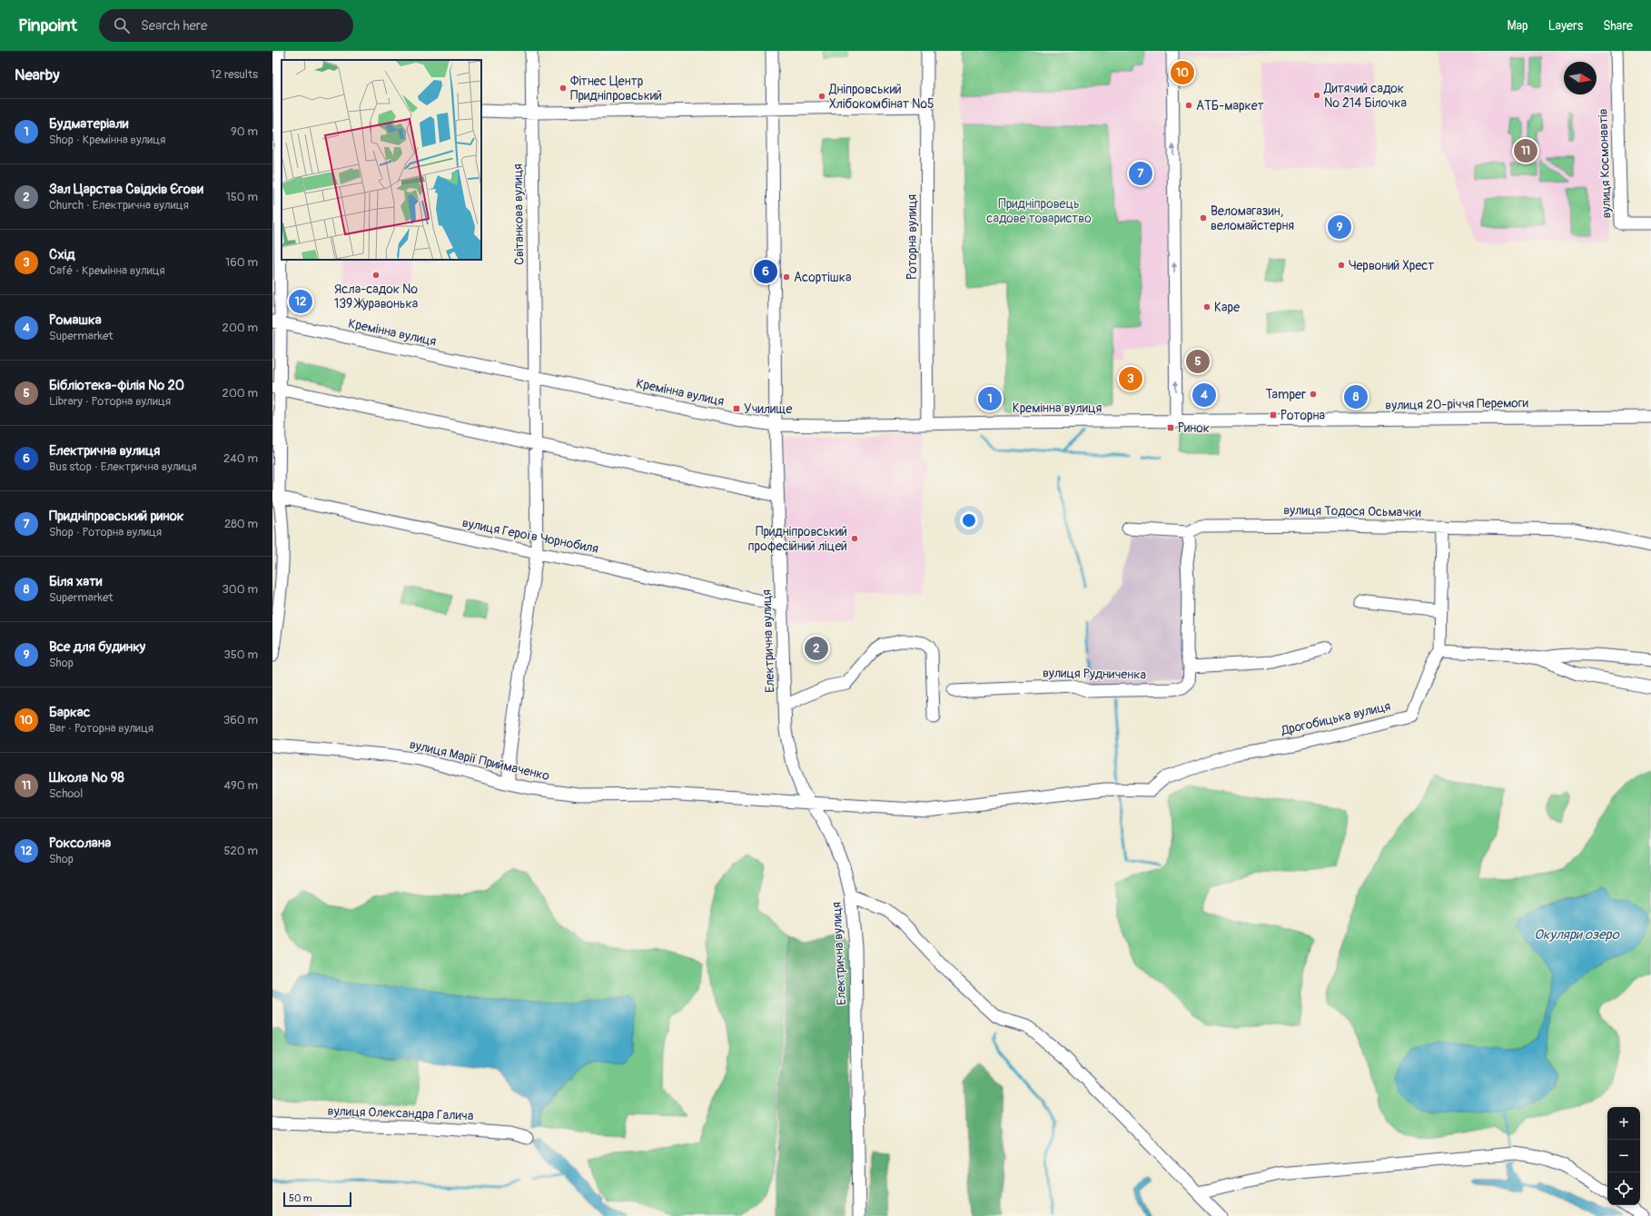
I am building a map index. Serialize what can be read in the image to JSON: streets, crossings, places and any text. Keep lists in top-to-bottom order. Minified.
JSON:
{"streets":{"street":["вулиця Космонавтів","Світанкова вулиця","Роторна вулиця","Кремінна вулиця","вулиця 20-річчя Перемоги","вулиця Тодося Осьмачки","вулиця Героїв Чорнобиля","Електрична вулиця","вулиця Рудниченка","Дрогобицька вулиця","вулиця Марії Приймаченко","вулиця Олександра Галича"]},"crossings":[["Світанкова вулиця","Кремінна вулиця"],["Світанкова вулиця","вулиця Героїв Чорнобиля"],["Світанкова вулиця","вулиця Марії Приймаченко"],["Роторна вулиця","Кремінна вулиця"],["Кремінна вулиця","вулиця 20-річчя Перемоги"],["Кремінна вулиця","Електрична вулиця"],["вулиця Героїв Чорнобиля","Електрична вулиця"],["Електрична вулиця","Дрогобицька вулиця"],["Електрична вулиця","вулиця Марії Приймаченко"],["Дрогобицька вулиця","вулиця Марії Приймаченко"]],"water":["Окуляри озеро"],"parks":["Придніпровець садове товариство"],"places":{"other":["Фітнес Центр Придніпровський","Дитячий садок № 214 Білочка","Дніпровський Хлібокомбінат №5","АТБ-маркет","Веломагазин, веломайстерня","Червоний Хрест","Ясла-садок № 139 Журавонька","Асортішка","Каре","Tamper","Придніпровський професійний ліцей"],"transit":["Училище","Роторна","Ринок"]},"scale_bar":"50 m","north":"right","page":{"header":"Pinpoint","search":"Search here","nav":["Map","Layers","Share"],"heading":["Nearby","12 results"],"pins":["10","11","7","9","6","12","5","3","4","8","1","2"],"list":[{"mark":"1","name":"Будматеріали","note":"Shop · Кремінна вулиця","value":"90 m"},{"mark":"2","name":"Зал Царства Свідків Єгови","note":"Church · Електрична вулиця","value":"150 m"},{"mark":"3","name":"Схід","note":"Café · Кремінна вулиця","value":"160 m"},{"mark":"4","name":"Ромашка","note":"Supermarket","value":"200 m"},{"mark":"5","name":"Бібліотека-філія № 20","note":"Library · Роторна вулиця","value":"200 m"},{"mark":"6","name":"Електрична вулиця","note":"Bus stop · Електрична вулиця","value":"240 m"},{"mark":"7","name":"Придніпровський ринок","note":"Shop · Роторна вулиця","value":"280 m"},{"mark":"8","name":"Біля хати","note":"Supermarket","value":"300 m"},{"mark":"9","name":"Все для будинку","note":"Shop","value":"350 m"},{"mark":"10","name":"Баркас","note":"Bar · Роторна вулиця","value":"360 m"},{"mark":"11","name":"Школа № 98","note":"School","value":"490 m"},{"mark":"12","name":"Роксолана","note":"Shop","value":"520 m"}],"map_buttons":["+","−"],"scale":"50 m"}}
